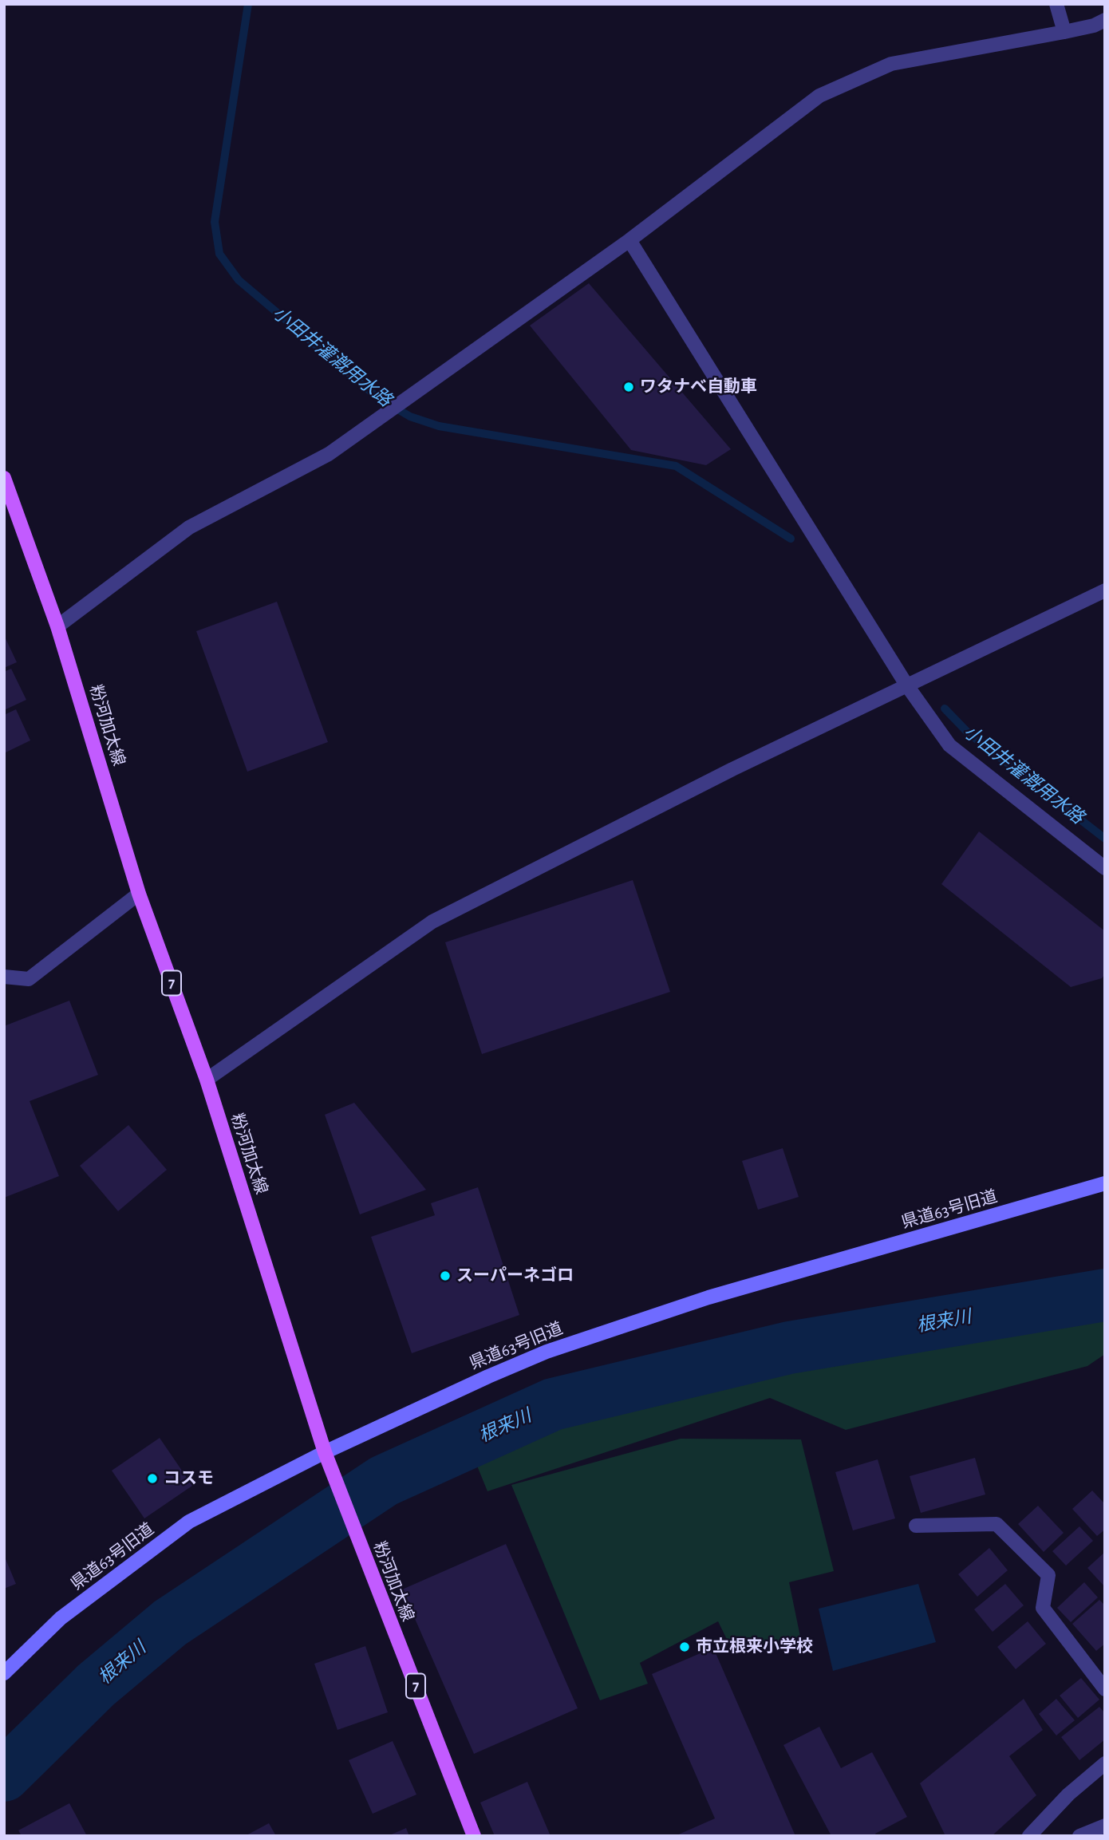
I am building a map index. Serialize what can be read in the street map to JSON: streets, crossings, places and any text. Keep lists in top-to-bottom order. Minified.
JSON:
{"streets":{"main road":["粉河加太線","7"],"street":["県道63号旧道"]},"crossings":[["粉河加太線","県道63号旧道"]],"water":["小田井灌漑用水路","根来川"],"places":["ワタナベ自動車","スーパーネゴロ","コスモ","市立根来小学校"]}
